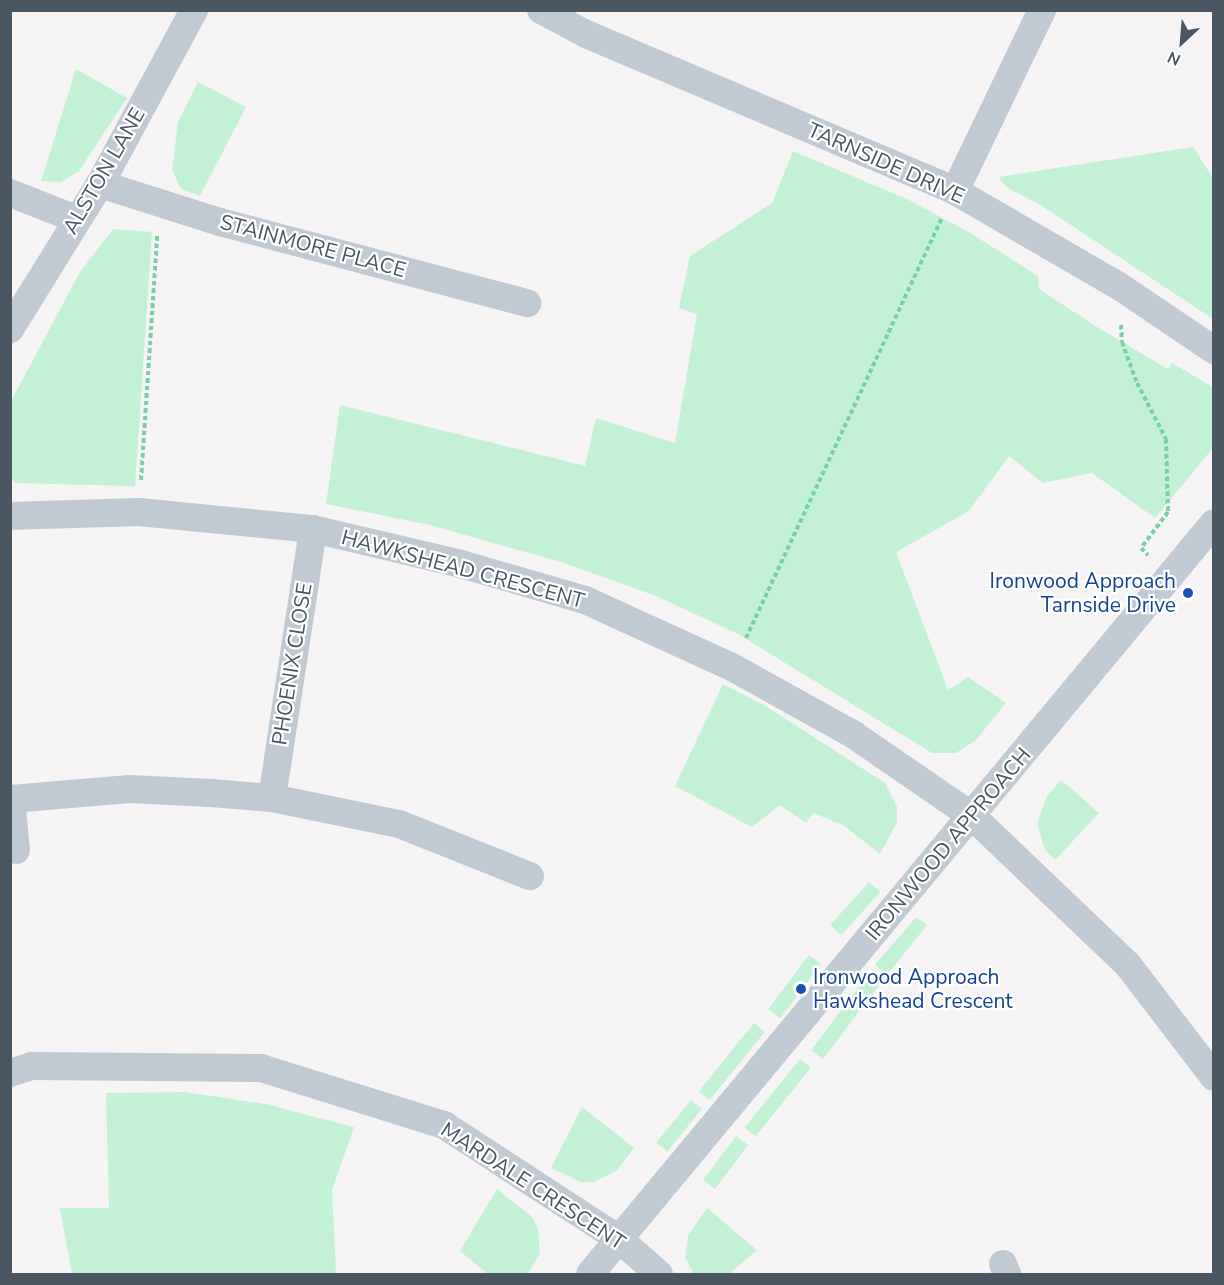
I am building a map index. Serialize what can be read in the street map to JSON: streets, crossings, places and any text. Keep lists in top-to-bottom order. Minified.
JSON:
{"streets":{"street":["TARNSIDE DRIVE","ALSTON LANE","STAINMORE PLACE","HAWKSHEAD CRESCENT","PHOENIX CLOSE","IRONWOOD APPROACH","MARDALE CRESCENT"]},"crossings":[["ALSTON LANE","STAINMORE PLACE"],["HAWKSHEAD CRESCENT","PHOENIX CLOSE"],["HAWKSHEAD CRESCENT","IRONWOOD APPROACH"],["IRONWOOD APPROACH","MARDALE CRESCENT"]],"places":["Ironwood Approach Tarnside Drive","Ironwood Approach Hawkshead Crescent"],"north":"bottom left"}
